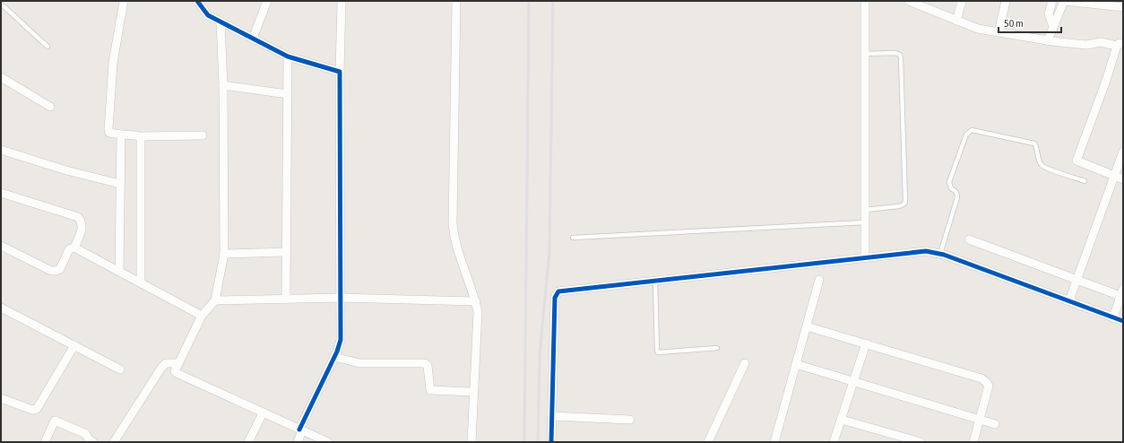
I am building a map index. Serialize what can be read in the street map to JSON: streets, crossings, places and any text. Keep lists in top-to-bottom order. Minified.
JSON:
{"scale_bar":"50 m"}
